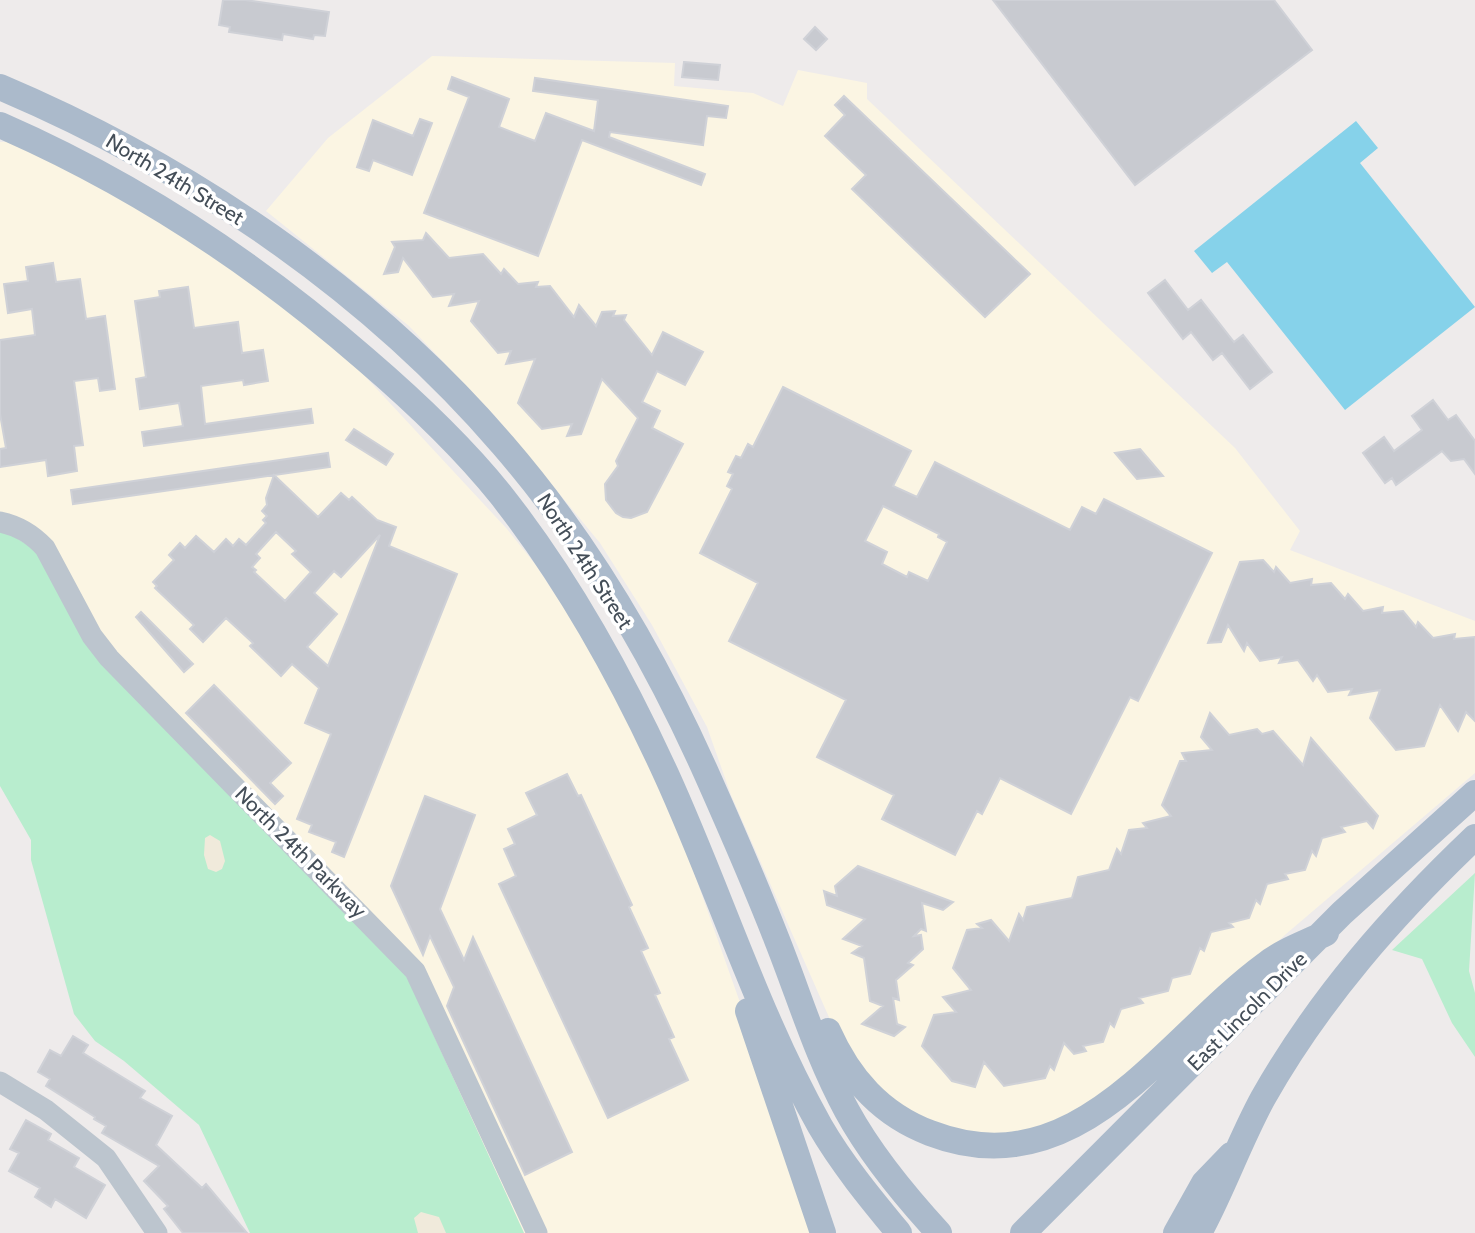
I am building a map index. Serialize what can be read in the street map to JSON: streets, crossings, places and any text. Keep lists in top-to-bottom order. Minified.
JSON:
{"streets":{"main road":["North 24th Street","East Lincoln Drive"],"street":["North 24th Parkway"]}}
